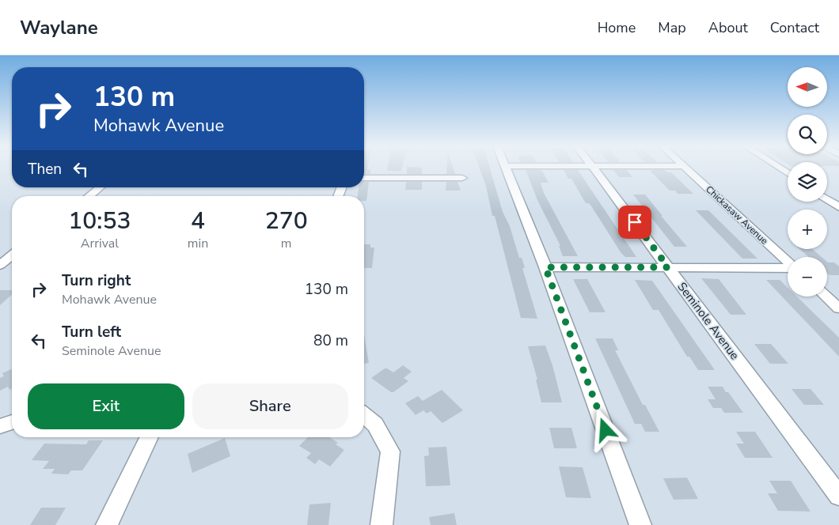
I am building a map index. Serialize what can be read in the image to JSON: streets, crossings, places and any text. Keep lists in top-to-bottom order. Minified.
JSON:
{"streets":{"street":["Chickasaw Avenue","Seminole Avenue"]},"north":"left","page":{"header":"Waylane","nav":["Home","Map","About","Contact"],"map_buttons":["+","−"],"turn":["130 m","Mohawk Avenue"],"then":"Then","eta":["10:53","Arrival","4","min","270","m"],"list":[{"name":"Turn right","note":"Mohawk Avenue","value":"130 m"},{"name":"Turn left","note":"Seminole Avenue","value":"80 m"}],"buttons":["Exit","Share"]}}
